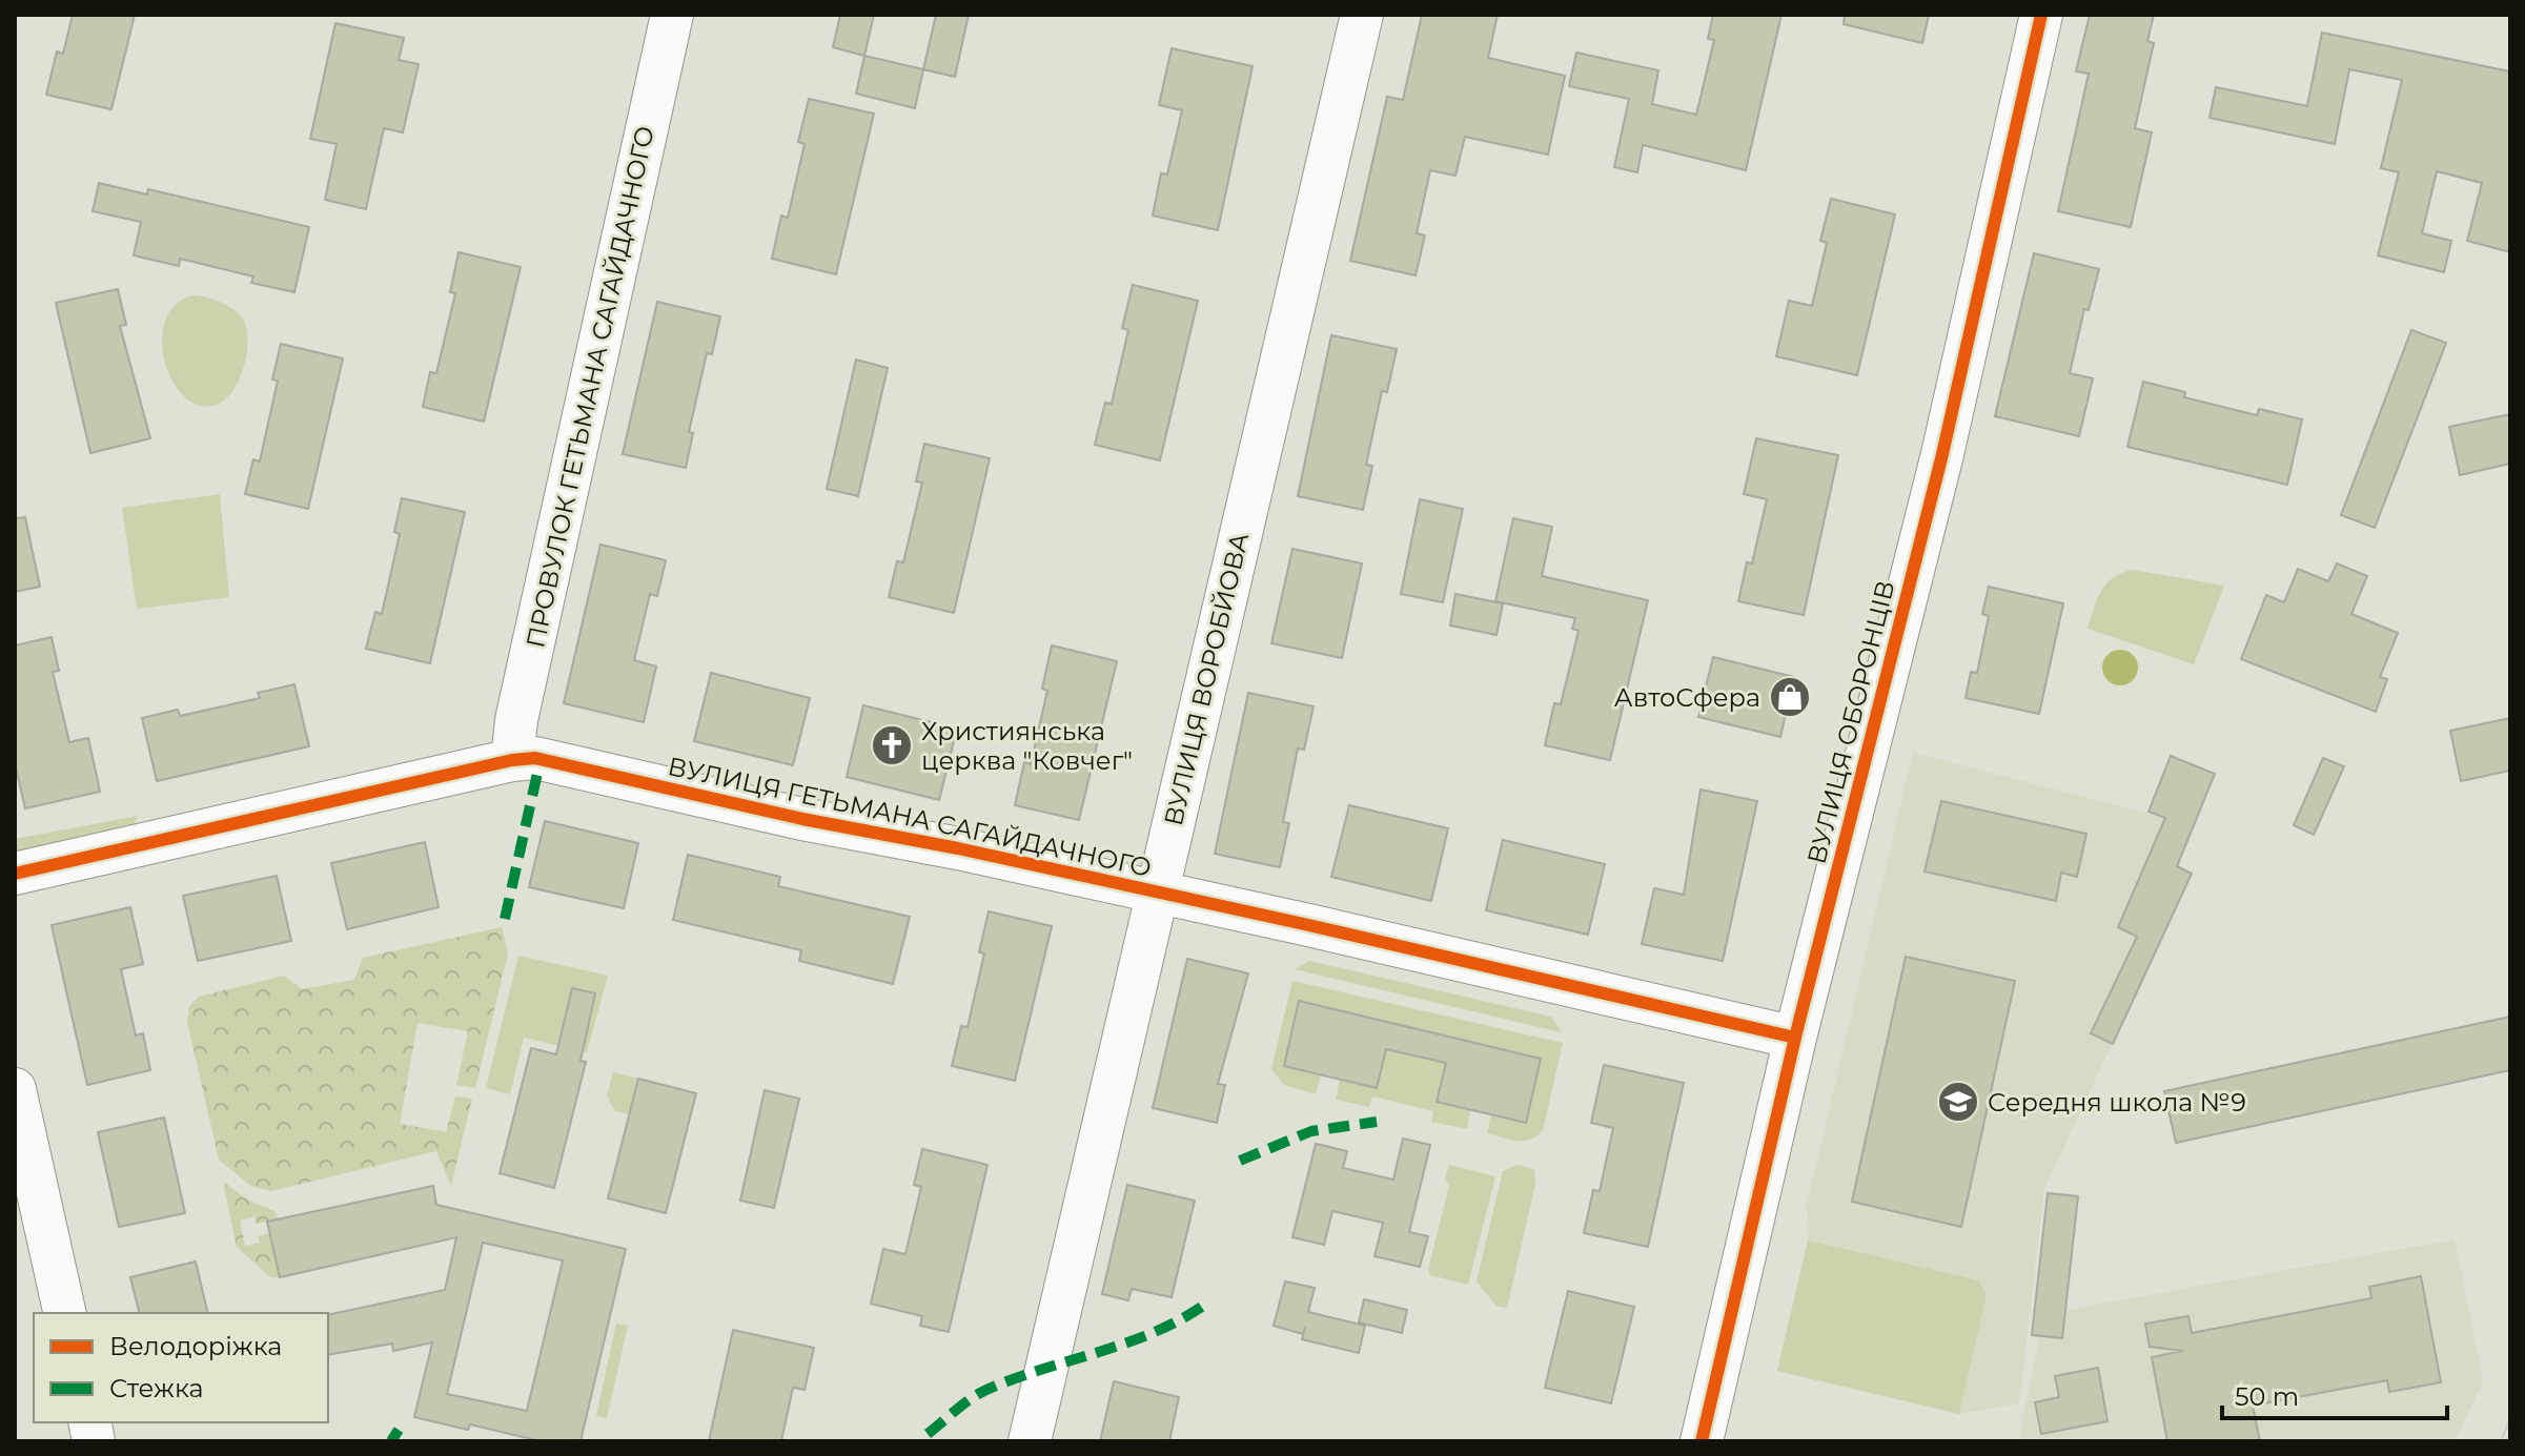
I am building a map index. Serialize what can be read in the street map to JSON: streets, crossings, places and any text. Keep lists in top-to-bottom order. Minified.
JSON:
{"streets":{"street":["ПРОВУЛОК ГЕТЬМАНА САГАЙДАЧНОГО","ВУЛИЦЯ ВОРОБЙОВА","ВУЛИЦЯ ОБОРОНЦІВ","ВУЛИЦЯ ГЕТЬМАНА САГАЙДАЧНОГО"]},"crossings":[["ПРОВУЛОК ГЕТЬМАНА САГАЙДАЧНОГО","ВУЛИЦЯ ГЕТЬМАНА САГАЙДАЧНОГО"],["ВУЛИЦЯ ВОРОБЙОВА","ВУЛИЦЯ ГЕТЬМАНА САГАЙДАЧНОГО"],["ВУЛИЦЯ ОБОРОНЦІВ","ВУЛИЦЯ ГЕТЬМАНА САГАЙДАЧНОГО"]],"places":{"shop":["АвтоСфера"],"church":["Християнська церква \"Ковчег\""],"school or university":["Середня школа №9"]},"legend":["Велодоріжка","Стежка"],"scale_bar":"50 m"}
